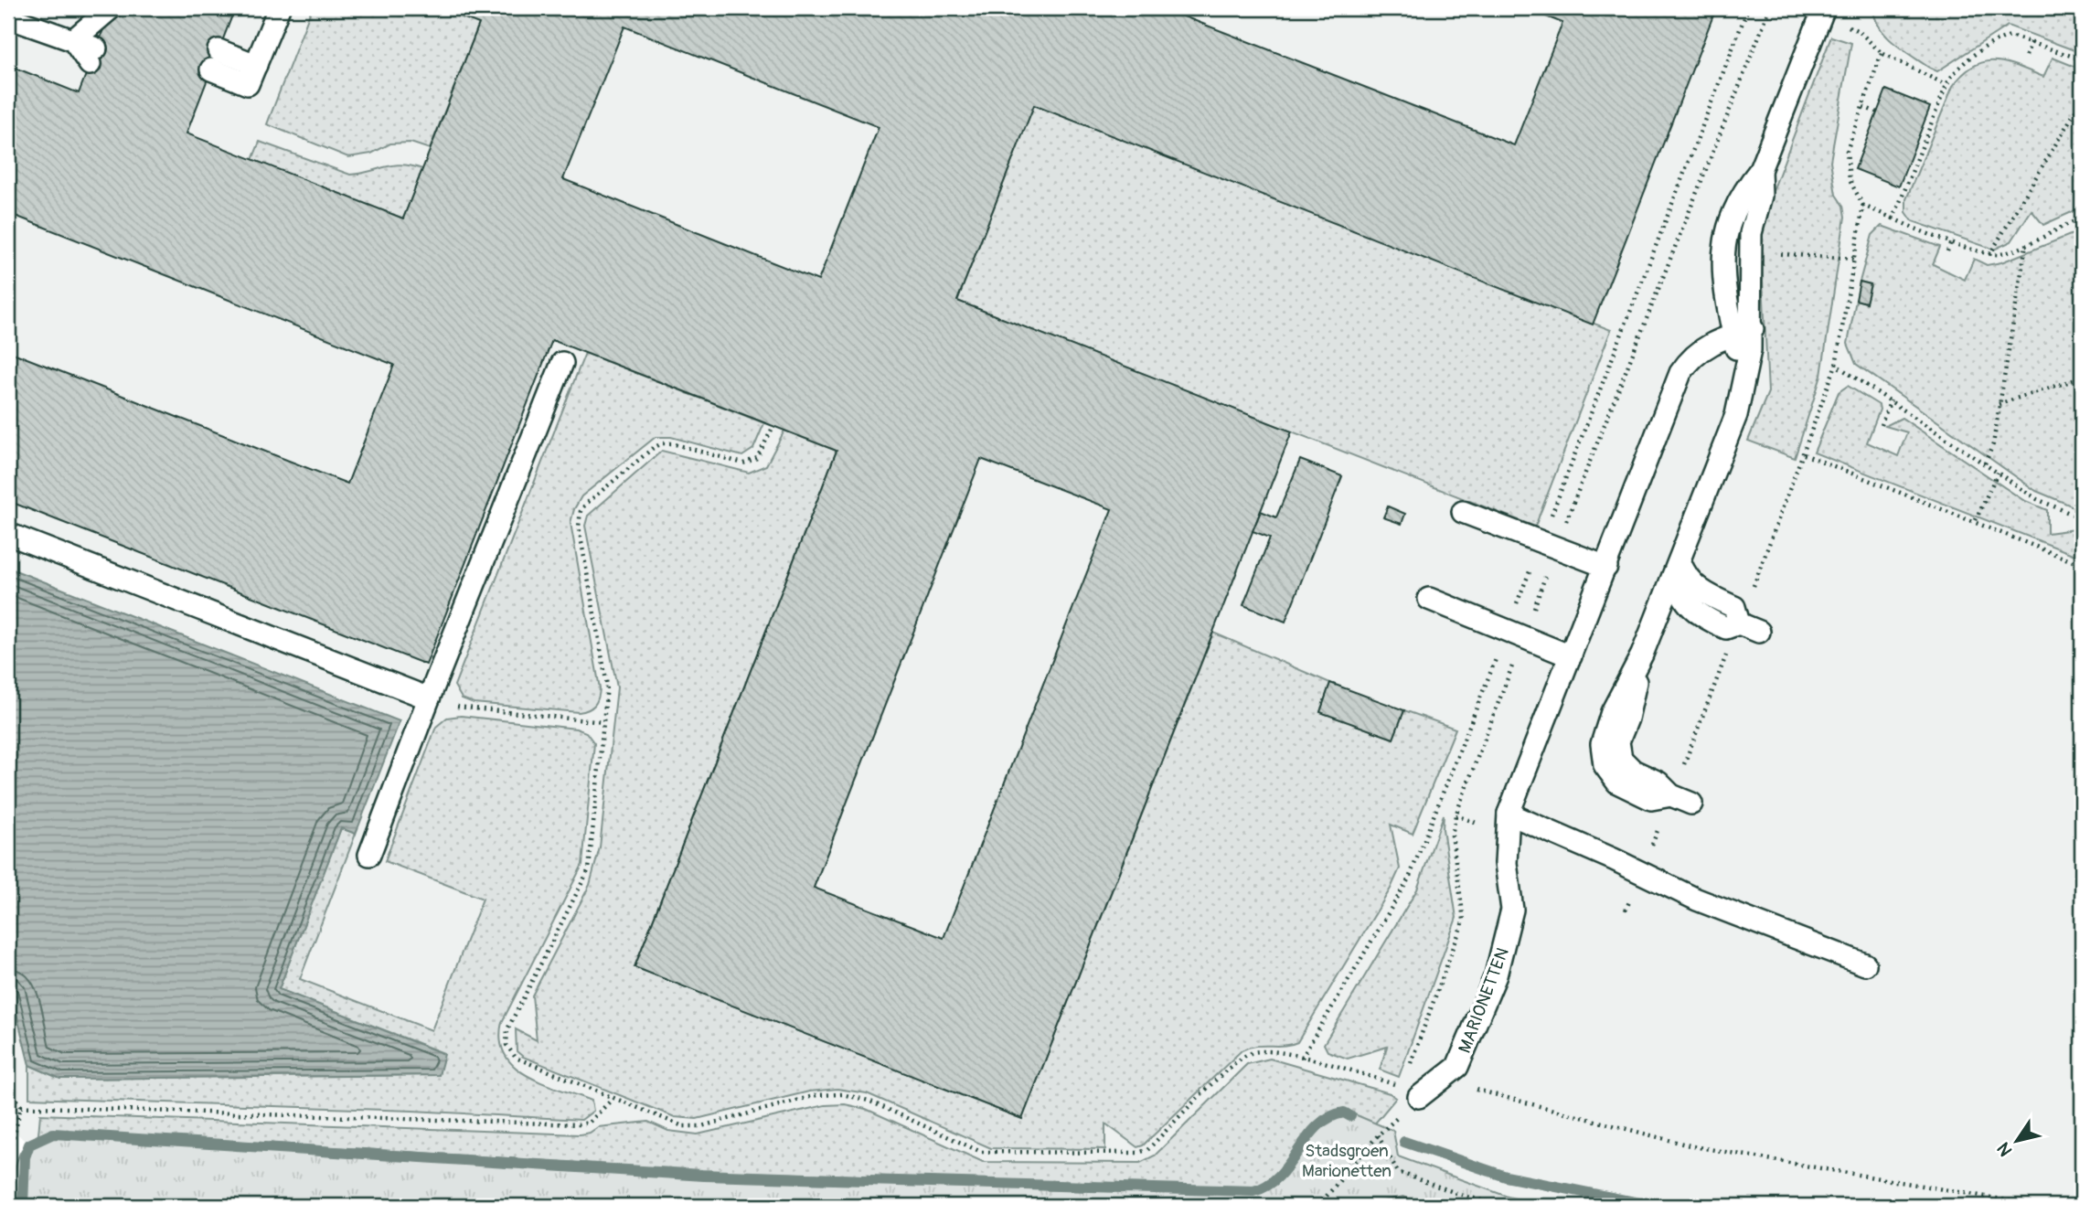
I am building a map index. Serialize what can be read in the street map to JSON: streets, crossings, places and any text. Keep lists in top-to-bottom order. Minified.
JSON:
{"streets":{"lane":["MARIONETTEN"]},"parks":["Stadsgroen Marionetten"],"north":"bottom left"}
